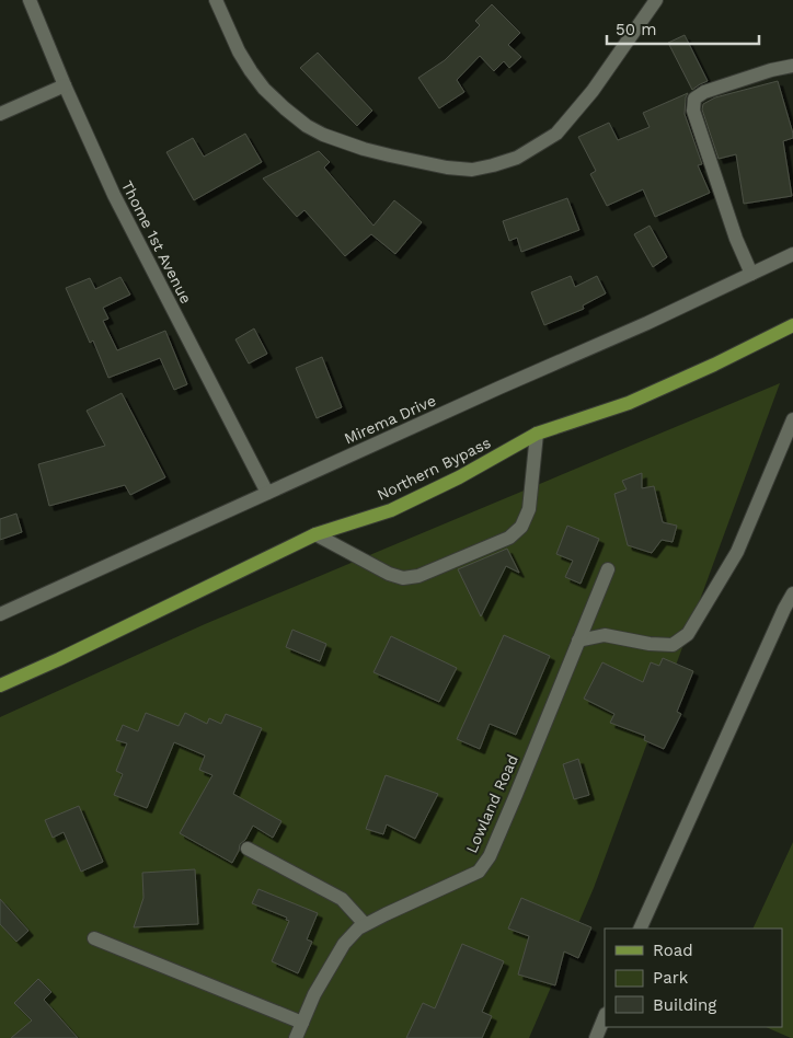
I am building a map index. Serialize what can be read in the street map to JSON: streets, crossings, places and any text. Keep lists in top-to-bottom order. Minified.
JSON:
{"streets":{"main road":["Northern Bypass"],"street":["Thome 1st Avenue","Mirema Drive","Lowland Road"]},"crossings":[["Thome 1st Avenue","Mirema Drive"]],"legend":["Road","Park","Building"],"scale_bar":"50 m"}
